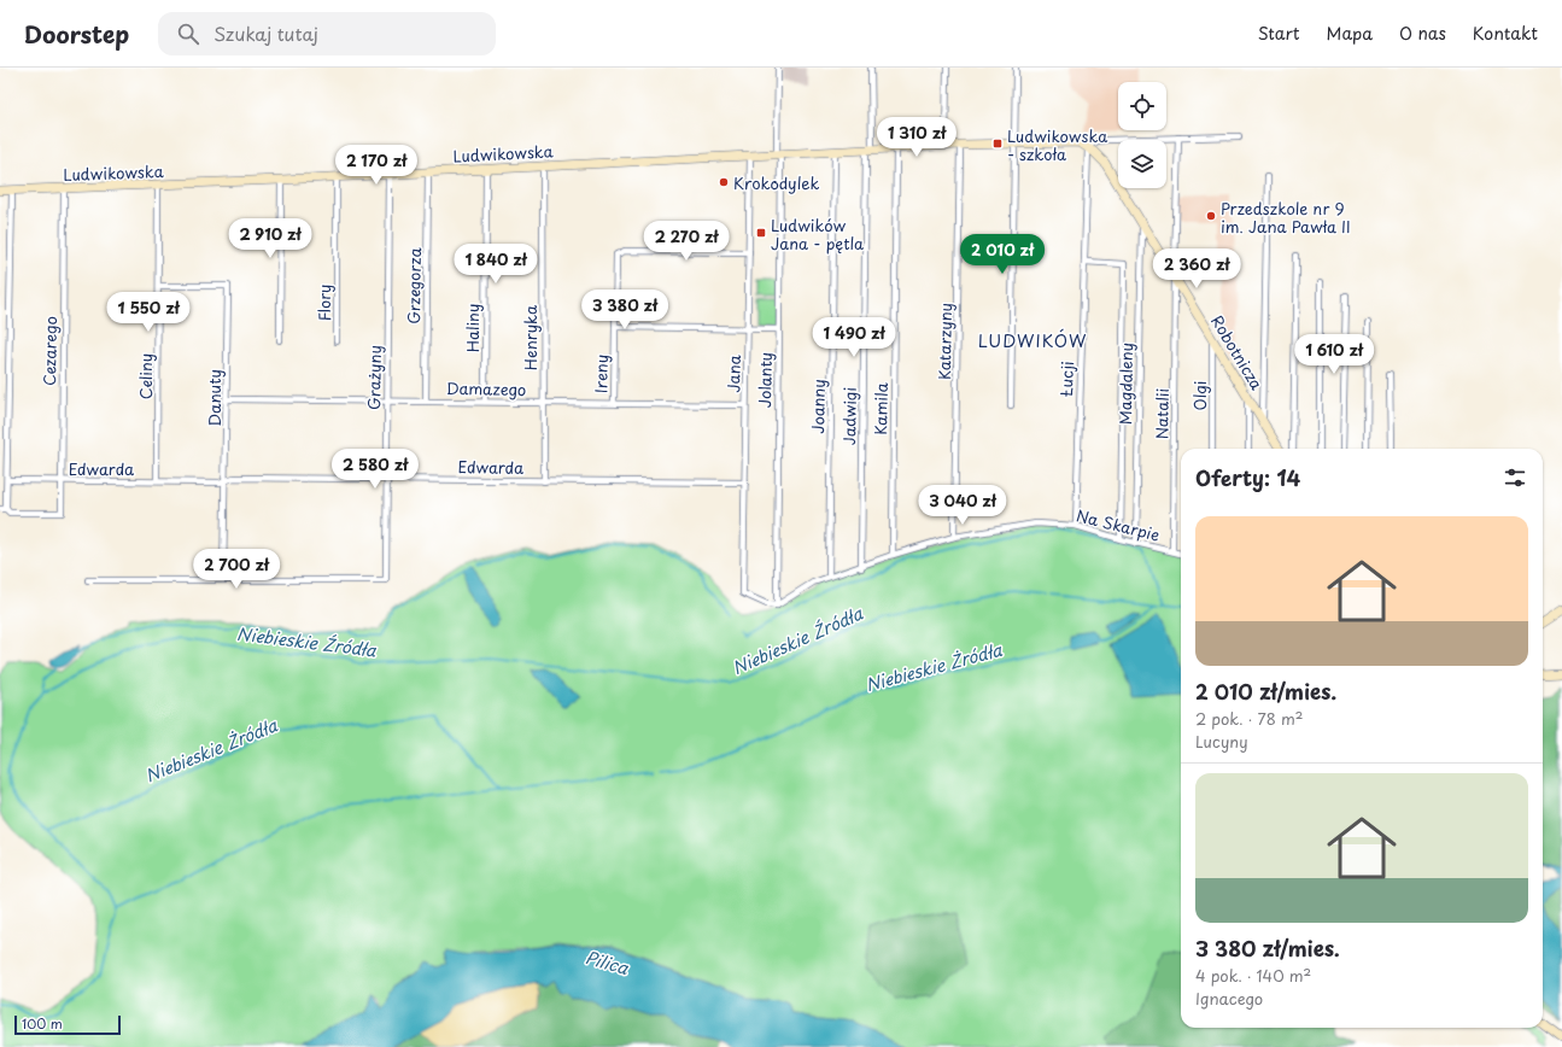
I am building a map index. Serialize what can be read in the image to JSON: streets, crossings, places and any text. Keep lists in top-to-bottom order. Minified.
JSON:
{"streets":{"street":["Ludwikowska","Grzegorza","Flory","Haliny","Henryka","Katarzyny","Cezarego","Robotnicza","Ireny","Jana","Celiny","Grażyny","Łucji","Jolanty","Magdaleny","Damazego","Olgi","Danuty","Joanny","Kamila","Natalii","Jadwigi","Edwarda","Na Skarpie"]},"crossings":[["Ludwikowska","Grzegorza"],["Ludwikowska","Flory"],["Ludwikowska","Haliny"],["Ludwikowska","Henryka"],["Ludwikowska","Katarzyny"],["Ludwikowska","Cezarego"],["Ludwikowska","Robotnicza"],["Ludwikowska","Jana"],["Ludwikowska","Celiny"],["Ludwikowska","Grażyny"],["Ludwikowska","Łucji"],["Ludwikowska","Jolanty"],["Ludwikowska","Joanny"],["Ludwikowska","Kamila"],["Ludwikowska","Natalii"],["Ludwikowska","Jadwigi"],["Grzegorza","Damazego"],["Haliny","Damazego"],["Henryka","Damazego"],["Henryka","Edwarda"],["Katarzyny","Na Skarpie"],["Cezarego","Edwarda"],["Robotnicza","Łucji"],["Robotnicza","Magdaleny"],["Robotnicza","Olgi"],["Robotnicza","Natalii"],["Ireny","Jana"],["Ireny","Damazego"],["Jana","Jolanty"],["Jana","Damazego"],["Jana","Edwarda"],["Jana","Na Skarpie"],["Celiny","Danuty"],["Celiny","Edwarda"],["Grażyny","Damazego"],["Grażyny","Danuty"],["Grażyny","Edwarda"],["Łucji","Na Skarpie"],["Jolanty","Na Skarpie"],["Magdaleny","Na Skarpie"],["Damazego","Danuty"],["Danuty","Edwarda"],["Joanny","Na Skarpie"],["Kamila","Na Skarpie"],["Natalii","Na Skarpie"],["Jadwigi","Na Skarpie"]],"districts":["LUDWIKÓW"],"water":["Niebieskie Źródła","Niebieskie Żródła","Pilica"],"places":{"transit":["Ludwikowska - szkoła","Ludwików Jana - pętla"],"other":["Krokodylek","Przedszkole nr 9 im. Jana Pawła II"]},"scale_bar":"100 m","page":{"header":"Doorstep","search":"Szukaj tutaj","nav":["Start","Mapa","O nas","Kontakt"],"price":["1 310 zł","2 170 zł","2 910 zł","2 270 zł","2 010 zł","1 840 zł","2 360 zł","3 380 zł","1 550 zł","1 490 zł","1 610 zł","2 580 zł","3 040 zł","2 700 zł"],"heading":"Oferty: 14","list":[{"name":"2 010 zł/mies.","note":"2 pok. · 78 m² · Lucyny"},{"name":"3 380 zł/mies.","note":"4 pok. · 140 m² · Ignacego"}],"scale":"100 m"}}
